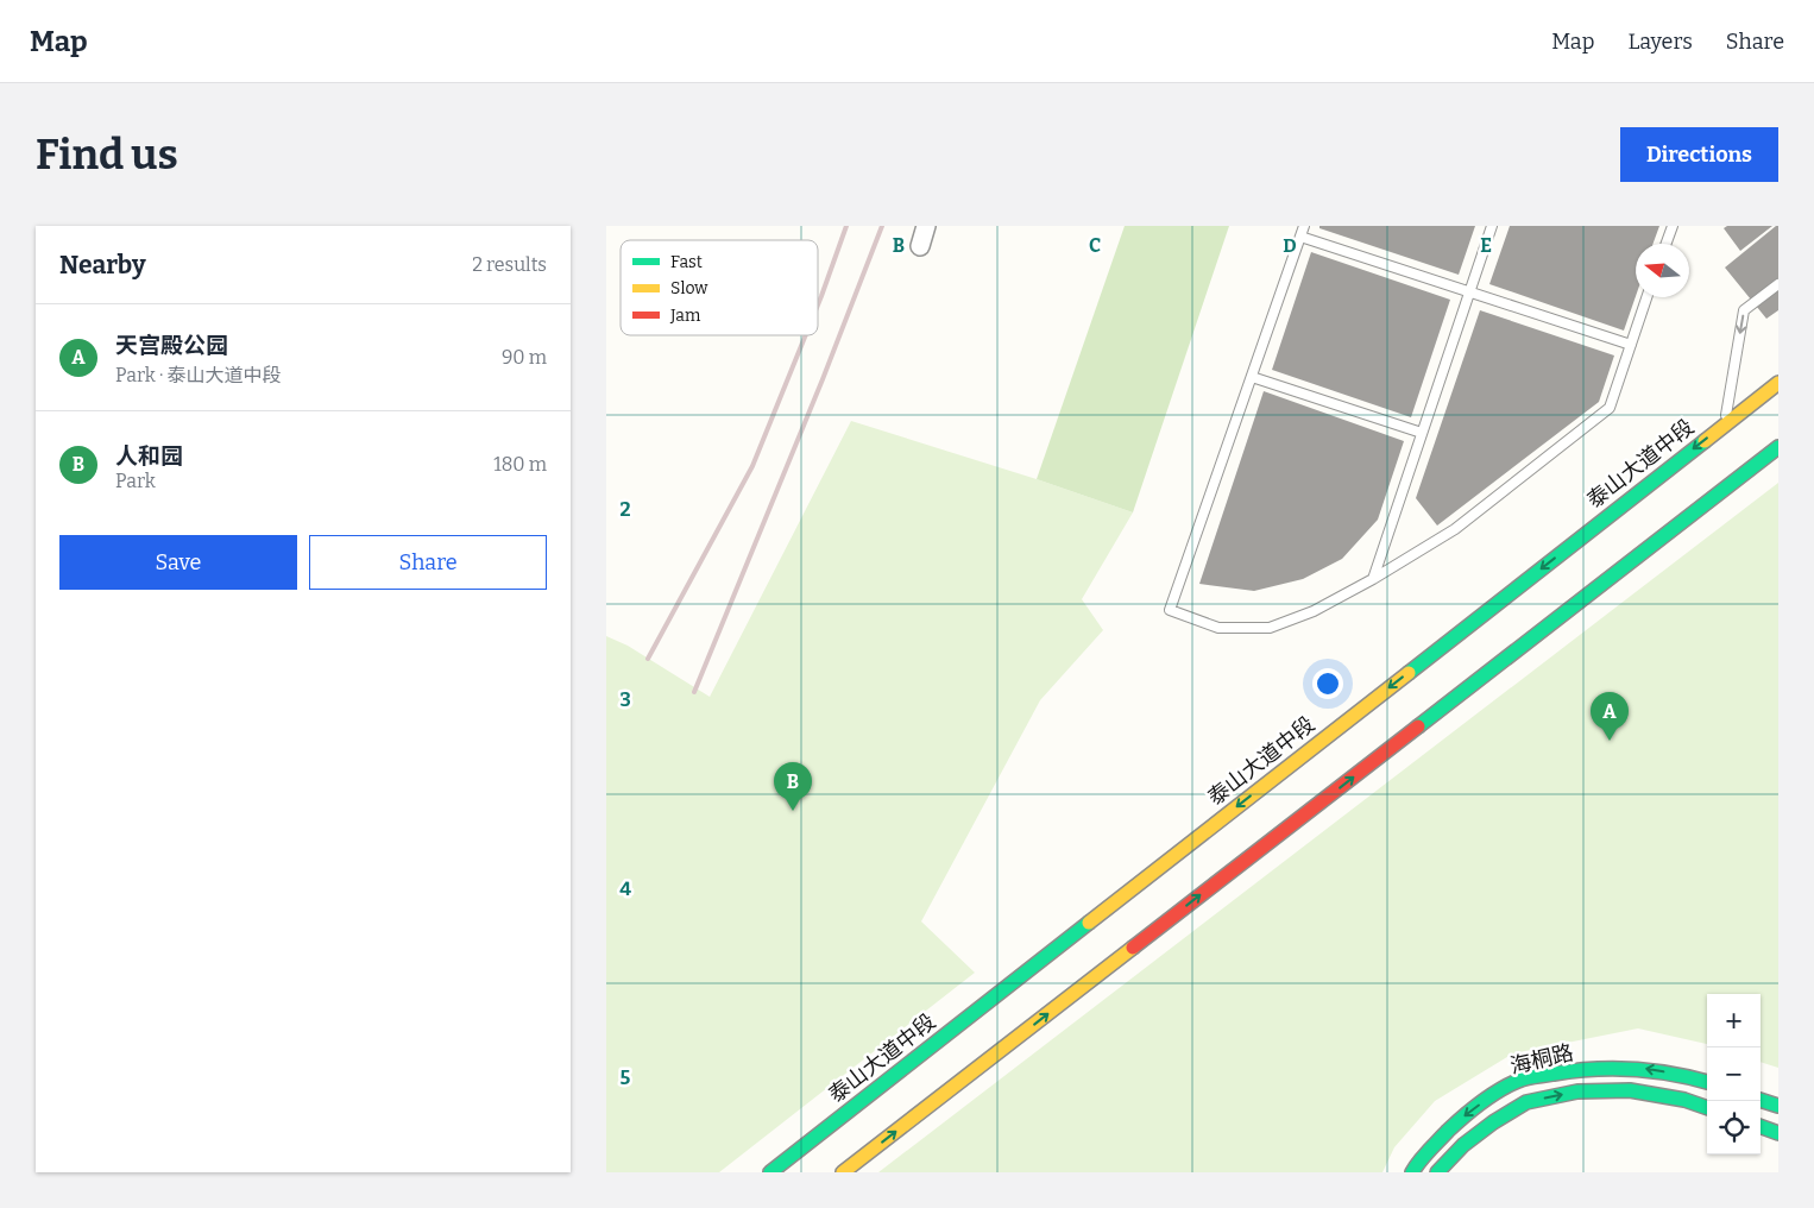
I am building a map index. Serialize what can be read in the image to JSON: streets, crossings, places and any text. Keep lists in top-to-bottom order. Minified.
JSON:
{"streets":{"main road":["泰山大道中段","海桐路"]},"legend":["Fast","Slow","Jam"],"north":"left","page":{"header":"Map","nav":["Map","Layers","Share"],"buttons":["Directions",["Save","Share"]],"title":"Find us","heading":["Nearby","2 results"],"list":[{"mark":"A","name":"天宫殿公园","note":"Park · 泰山大道中段","value":"90 m"},{"mark":"B","name":"人和园","note":"Park","value":"180 m"}],"pins":["A","B"],"map_buttons":["+","−"]},"grid":{"columns":["B","C","D","E"],"rows":["2","3","4","5"]}}
